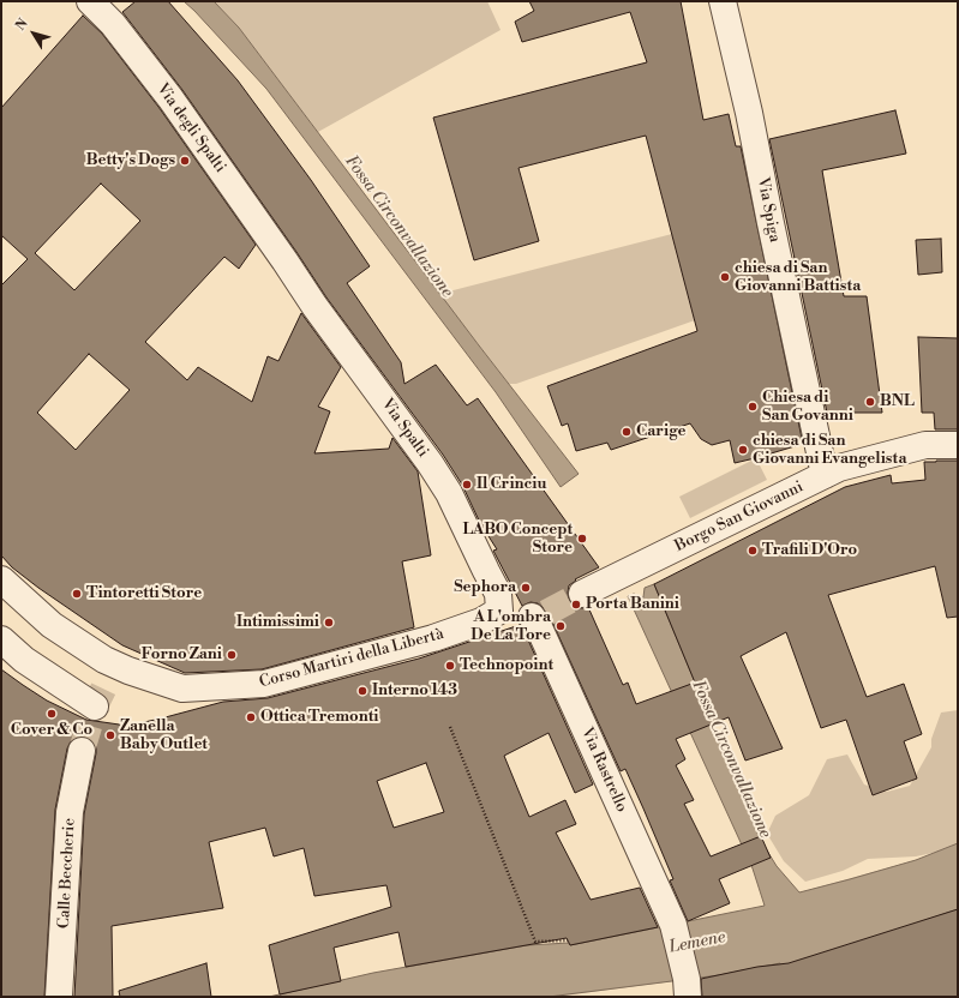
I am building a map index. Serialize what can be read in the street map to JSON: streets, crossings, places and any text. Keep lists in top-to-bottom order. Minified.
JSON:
{"streets":{"street":["Via degli Spalti","Via Spiga","Via Spalti","Borgo San Giovanni","Corso Martiri della Libertà","Via Rastrello","Calle Beccherie"]},"crossings":[["Via degli Spalti","Via Spalti"],["Via Spiga","Borgo San Giovanni"],["Via Spalti","Corso Martiri della Libertà"],["Via Spalti","Via Rastrello"],["Corso Martiri della Libertà","Via Rastrello"]],"water":["Fossa Circonvallazione","Lemene"],"places":["Betty's Dogs","chiesa di San Giovanni Battista","BNL","Chiesa di San Govanni","Carige","chiesa di San Giovanni Evangelista","Il Crinciu","LABO Concept Store","Trafili D'Oro","Sephora","Tintoretti Store","Porta Banini","Intimissimi","A L'ombra De La Tore","Forno Zani","Technopoint","Interno 143","Cover & Co","Ottica Tremonti","Zanella Baby Outlet"],"north":"top left"}
